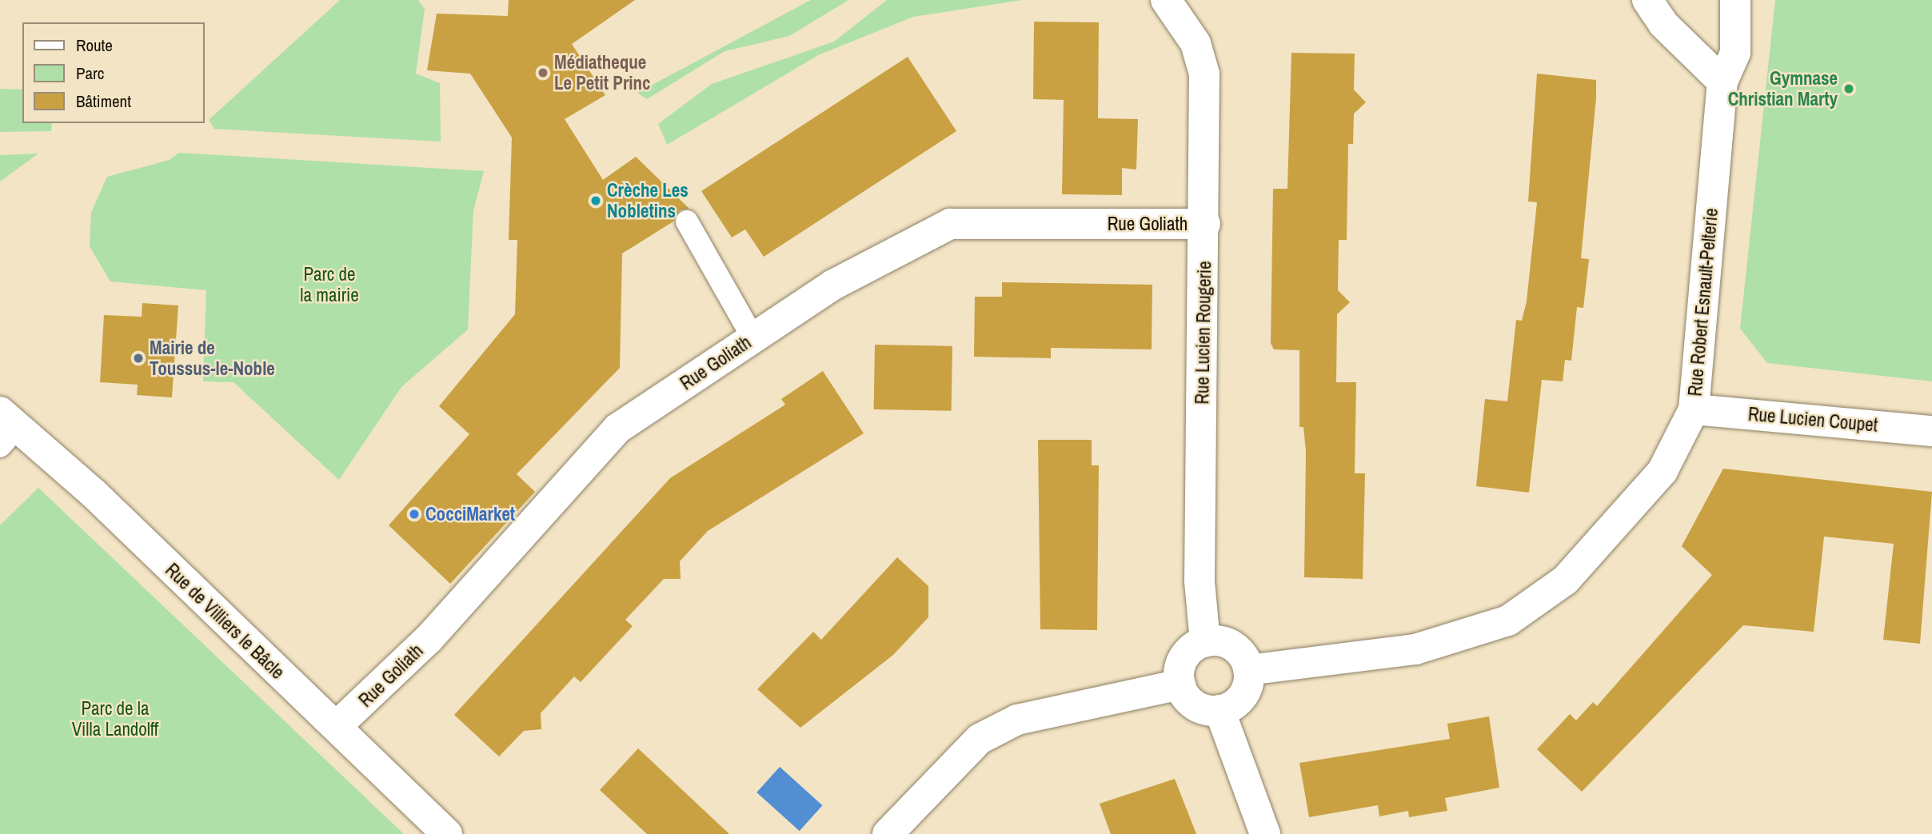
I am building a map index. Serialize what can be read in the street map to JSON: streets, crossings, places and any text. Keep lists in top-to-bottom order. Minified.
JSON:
{"streets":{"street":["Rue Goliath","Rue Robert Esnault-Pelterie","Rue Lucien Rougerie","Rue Lucien Coupet","Rue de Villiers le Bâcle"]},"crossings":[["Rue Goliath","Rue Lucien Rougerie"],["Rue Goliath","Rue de Villiers le Bâcle"],["Rue Robert Esnault-Pelterie","Rue Lucien Rougerie"],["Rue Robert Esnault-Pelterie","Rue Lucien Coupet"]],"parks":["Parc de la mairie","Parc de la Villa Landolff"],"places":["Médiatheque Le Petit Princ","Gymnase Christian Marty","Crèche Les Nobletins","Mairie de Toussus-le-Noble","CocciMarket"],"legend":["Route","Parc","Bâtiment"]}
